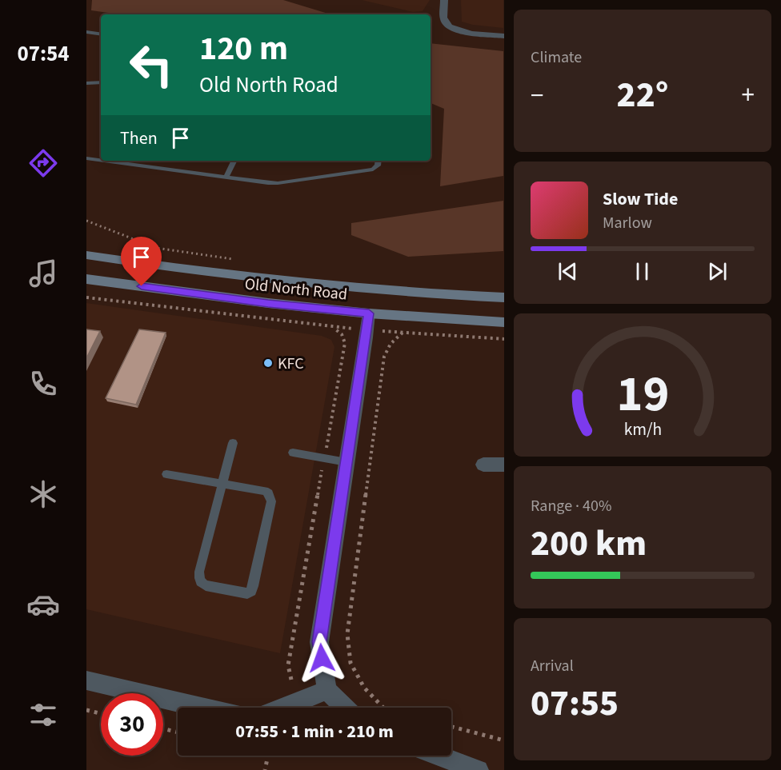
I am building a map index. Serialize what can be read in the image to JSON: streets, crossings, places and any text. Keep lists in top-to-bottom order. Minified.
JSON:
{"streets":{"main road":["Old North Road"]},"places":["KFC"],"page":{"tabs":"07:54","tile":["Climate",["Range · 40%","200 km"],["Arrival","07:55"]],"turn":["120 m","Old North Road"],"heat":["−","22°","+"],"then":"Then","song":["Slow Tide","Marlow"],"limit":"30","trip":"07:55 · 1 min · 210 m","gauge":["19","km/h"]}}
